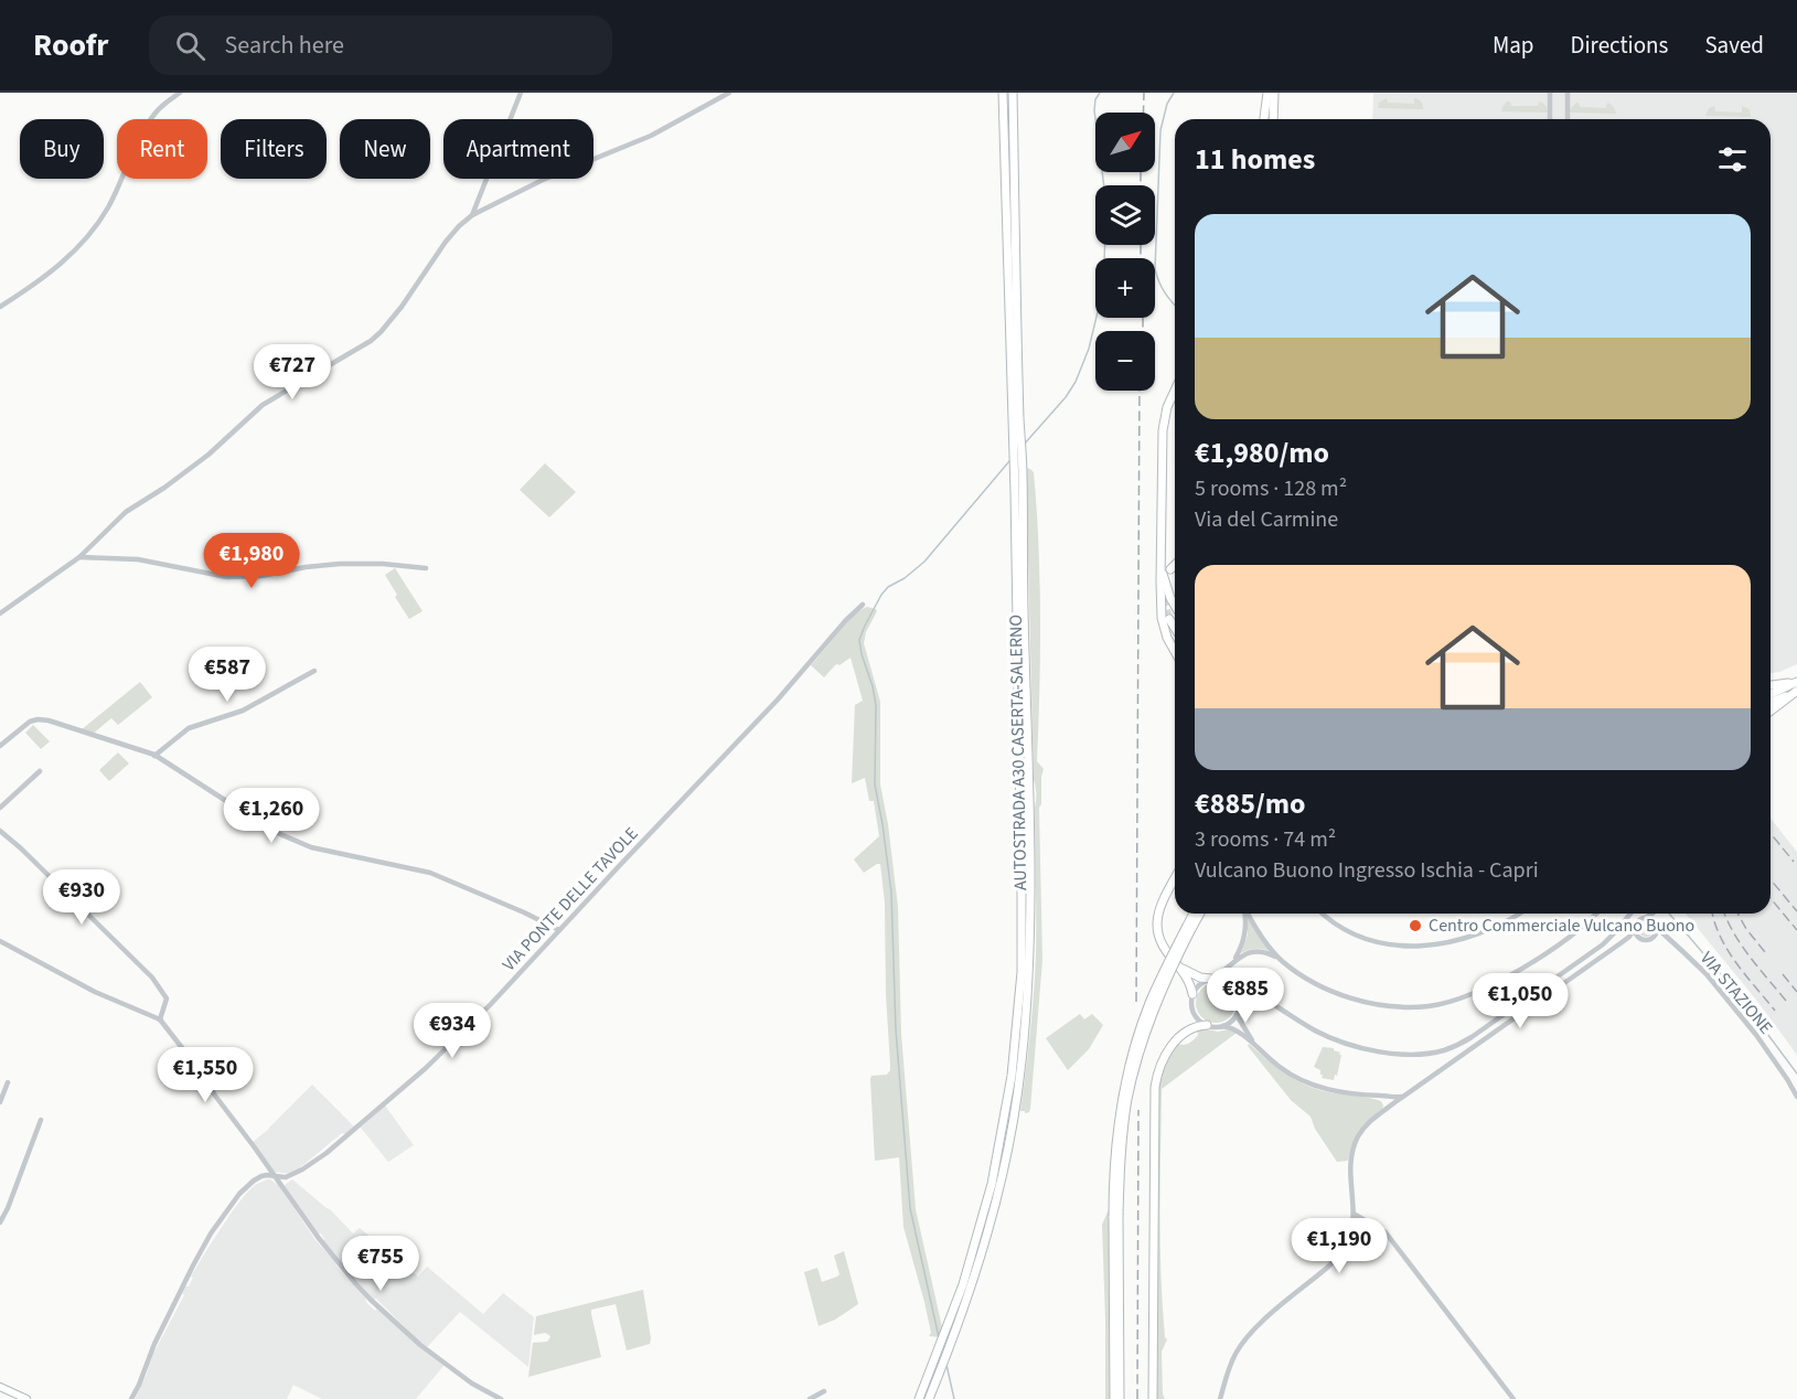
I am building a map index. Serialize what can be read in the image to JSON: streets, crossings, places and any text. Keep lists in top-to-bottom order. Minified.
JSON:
{"streets":{"highway":["AUTOSTRADA A30 CASERTA-SALERNO"],"street":["VIA PONTE DELLE TAVOLE","VIA STAZIONE"]},"places":["Centro Commerciale Vulcano Buono"],"north":"top right","page":{"header":"Roofr","search":"Search here","nav":["Map","Directions","Saved"],"map_buttons":["+","−"],"chip":["Buy","Rent","Filters","New","Apartment"],"heading":"11 homes","list":[{"name":"€1,980/mo","note":"5 rooms · 128 m² · Via del Carmine"},{"name":"€885/mo","note":"3 rooms · 74 m² · Vulcano Buono Ingresso Ischia - Capri"}],"price":["€727","€1,980","€587","€1,260","€930","€885","€1,050","€934","€1,550","€1,190","€755"]}}
